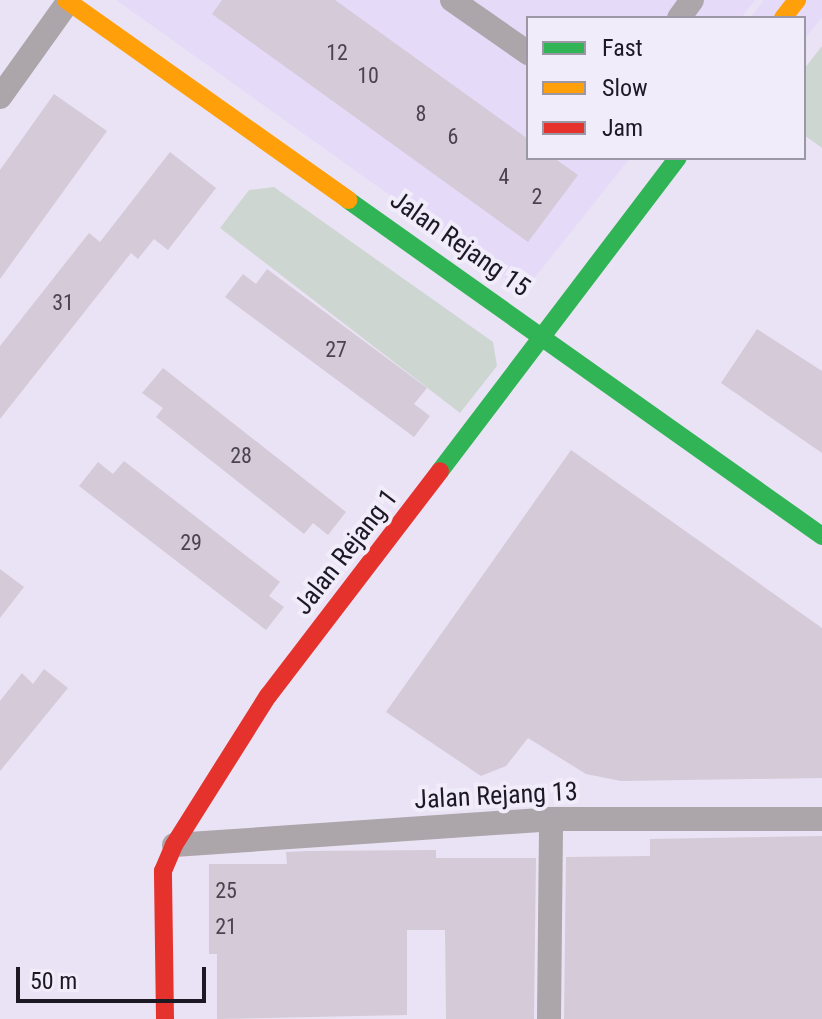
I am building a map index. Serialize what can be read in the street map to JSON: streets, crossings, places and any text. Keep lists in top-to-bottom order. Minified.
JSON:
{"streets":{"street":["Jalan Rejang 15","Jalan Rejang 1","Jalan Rejang 13"]},"crossings":[["Jalan Rejang 15","Jalan Rejang 1"],["Jalan Rejang 1","Jalan Rejang 13"]],"house_numbers":["12","10","8","6","4","2","31","27","28","29","25","21"],"legend":["Fast","Slow","Jam"],"scale_bar":"50 m"}
